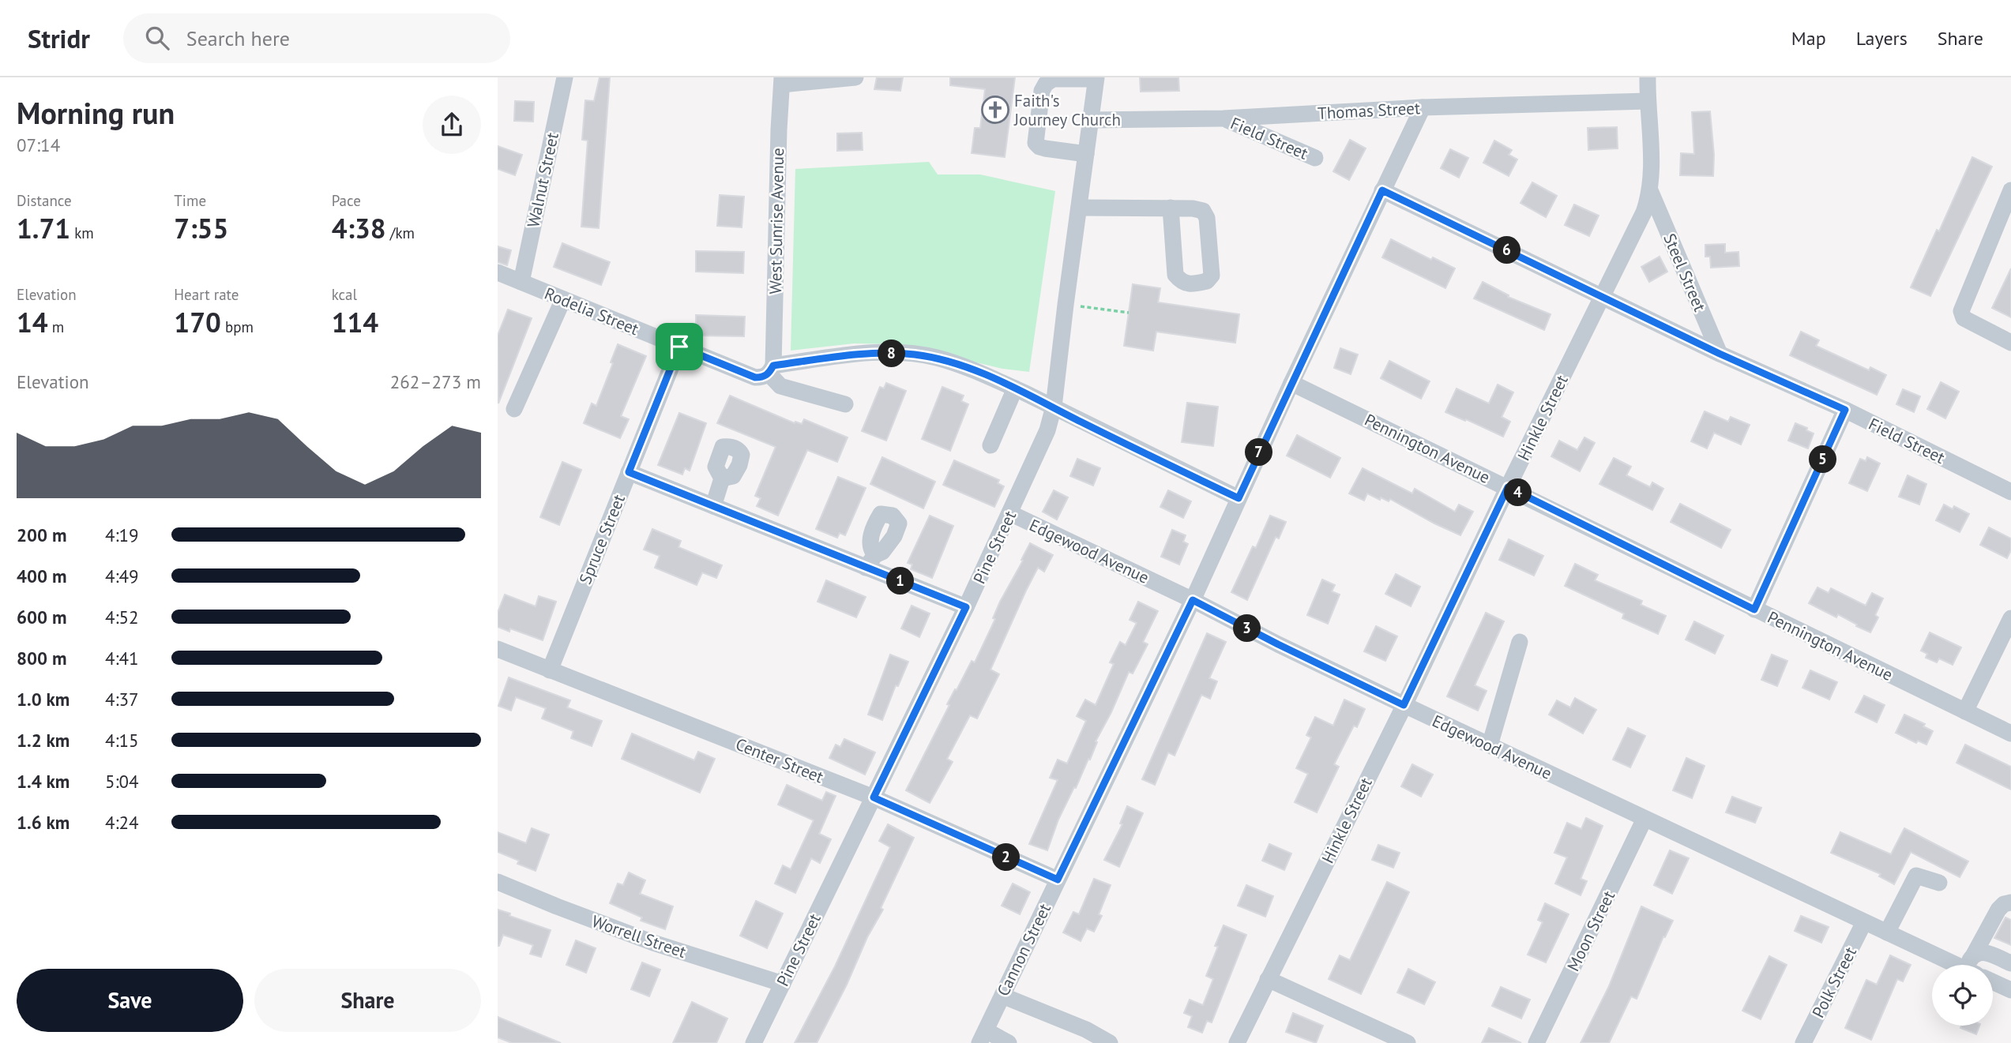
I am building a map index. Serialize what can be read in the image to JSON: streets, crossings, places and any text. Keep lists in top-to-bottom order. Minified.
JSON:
{"streets":{"street":["Thomas Street","Field Street","Walnut Street","West Sunrise Avenue","Steel Street","Rodelia Street","Hinkle Street","Pennington Avenue","Spruce Street","Pine Street","Edgewood Avenue","Center Street","Moon Street","Worrell Street","Cannon Street","Polk Street"]},"crossings":[["Thomas Street","Field Street"],["Thomas Street","Hinkle Street"],["Thomas Street","Pine Street"],["Thomas Street","Cannon Street"],["Field Street","Steel Street"],["Field Street","Hinkle Street"],["Field Street","Cannon Street"],["Walnut Street","Rodelia Street"],["West Sunrise Avenue","Rodelia Street"],["Steel Street","Hinkle Street"],["Rodelia Street","Spruce Street"],["Rodelia Street","Pine Street"],["Rodelia Street","Cannon Street"],["Hinkle Street","Pennington Avenue"],["Hinkle Street","Edgewood Avenue"],["Pennington Avenue","Cannon Street"],["Spruce Street","Center Street"],["Pine Street","Edgewood Avenue"],["Pine Street","Center Street"],["Pine Street","Worrell Street"],["Edgewood Avenue","Moon Street"],["Edgewood Avenue","Cannon Street"],["Edgewood Avenue","Polk Street"],["Center Street","Cannon Street"]],"places":{"church":["Faith's Journey Church"]},"page":{"header":"Stridr","search":"Search here","nav":["Map","Layers","Share"],"heading":["Morning run","07:14"],"stats":[["Distance","1.71 km"],["Time","7:55"],["Pace","4:38 /km"],["Elevation","14 m"],["Heart rate","170 bpm"],["kcal","114"]],"pins":["6","8","7","5","4","1","3","2"],"chart":["Elevation","262–273 m"],"list":[{"name":"200 m","note":"4:19"},{"name":"400 m","note":"4:49"},{"name":"600 m","note":"4:52"},{"name":"800 m","note":"4:41"},{"name":"1.0 km","note":"4:37"},{"name":"1.2 km","note":"4:15"},{"name":"1.4 km","note":"5:04"},{"name":"1.6 km","note":"4:24"}],"buttons":["Save","Share"]}}
